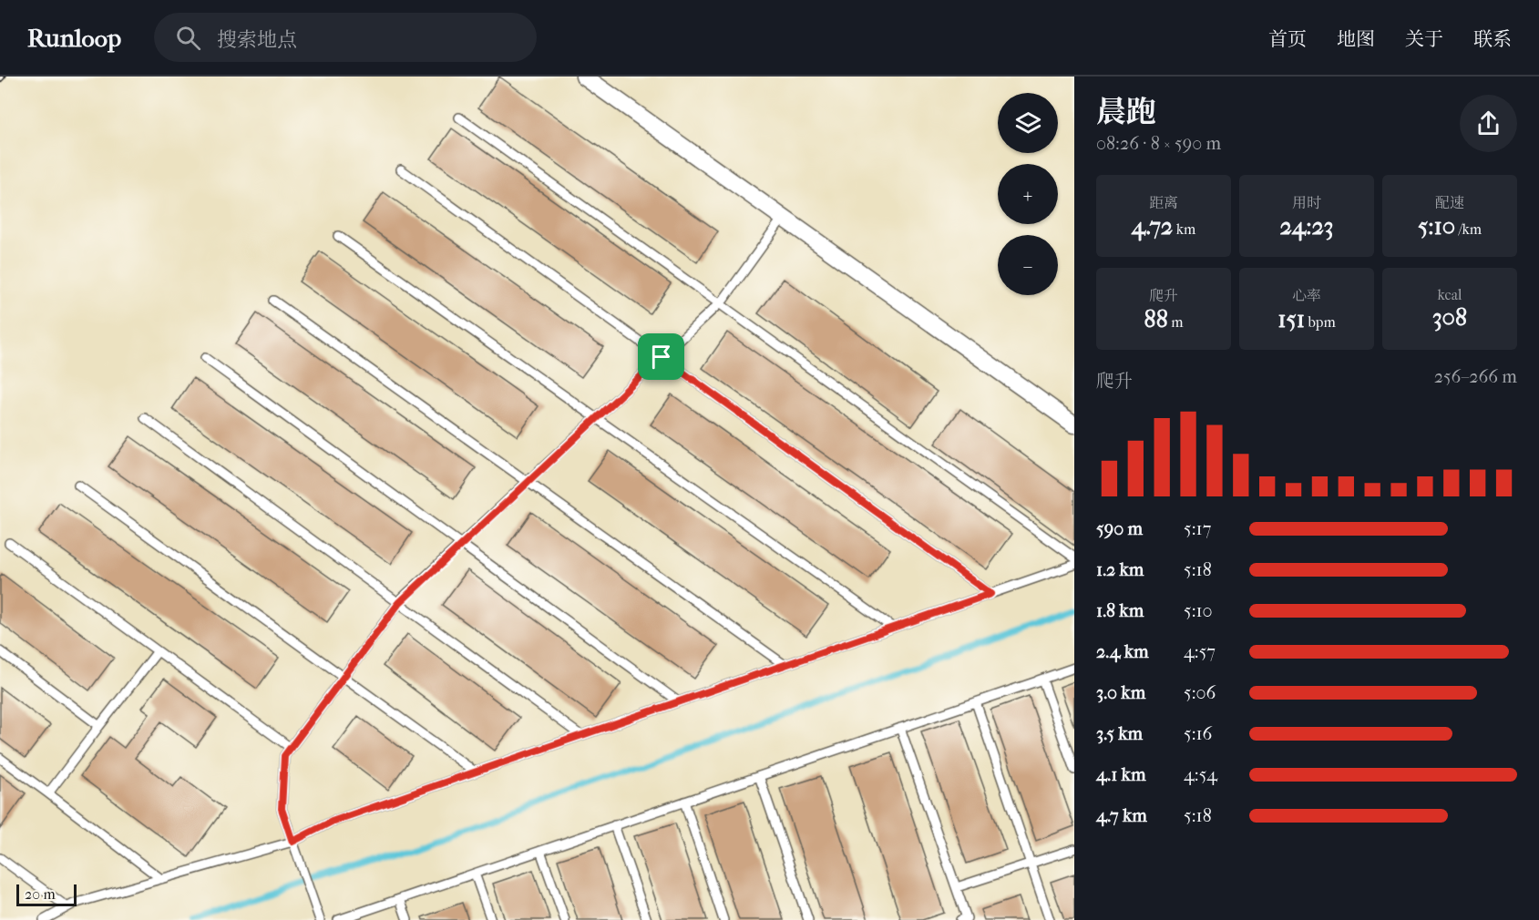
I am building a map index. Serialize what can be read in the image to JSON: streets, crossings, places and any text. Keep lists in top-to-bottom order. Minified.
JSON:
{"scale_bar":"20 m","page":{"header":"Runloop","search":"搜索地点","nav":["首页","地图","关于","联系"],"heading":["晨跑","08:26 · 8 × 590 m"],"map_buttons":["+","−"],"stats":[["距离","4.72 km"],["用时","24:23"],["配速","5:10 /km"],["爬升","88 m"],["心率","151 bpm"],["kcal","308"]],"chart":["爬升","256–266 m"],"list":[{"name":"590 m","note":"5:17"},{"name":"1.2 km","note":"5:18"},{"name":"1.8 km","note":"5:10"},{"name":"2.4 km","note":"4:57"},{"name":"3.0 km","note":"5:06"},{"name":"3.5 km","note":"5:16"},{"name":"4.1 km","note":"4:54"},{"name":"4.7 km","note":"5:18"}],"scale":"20 m"}}
